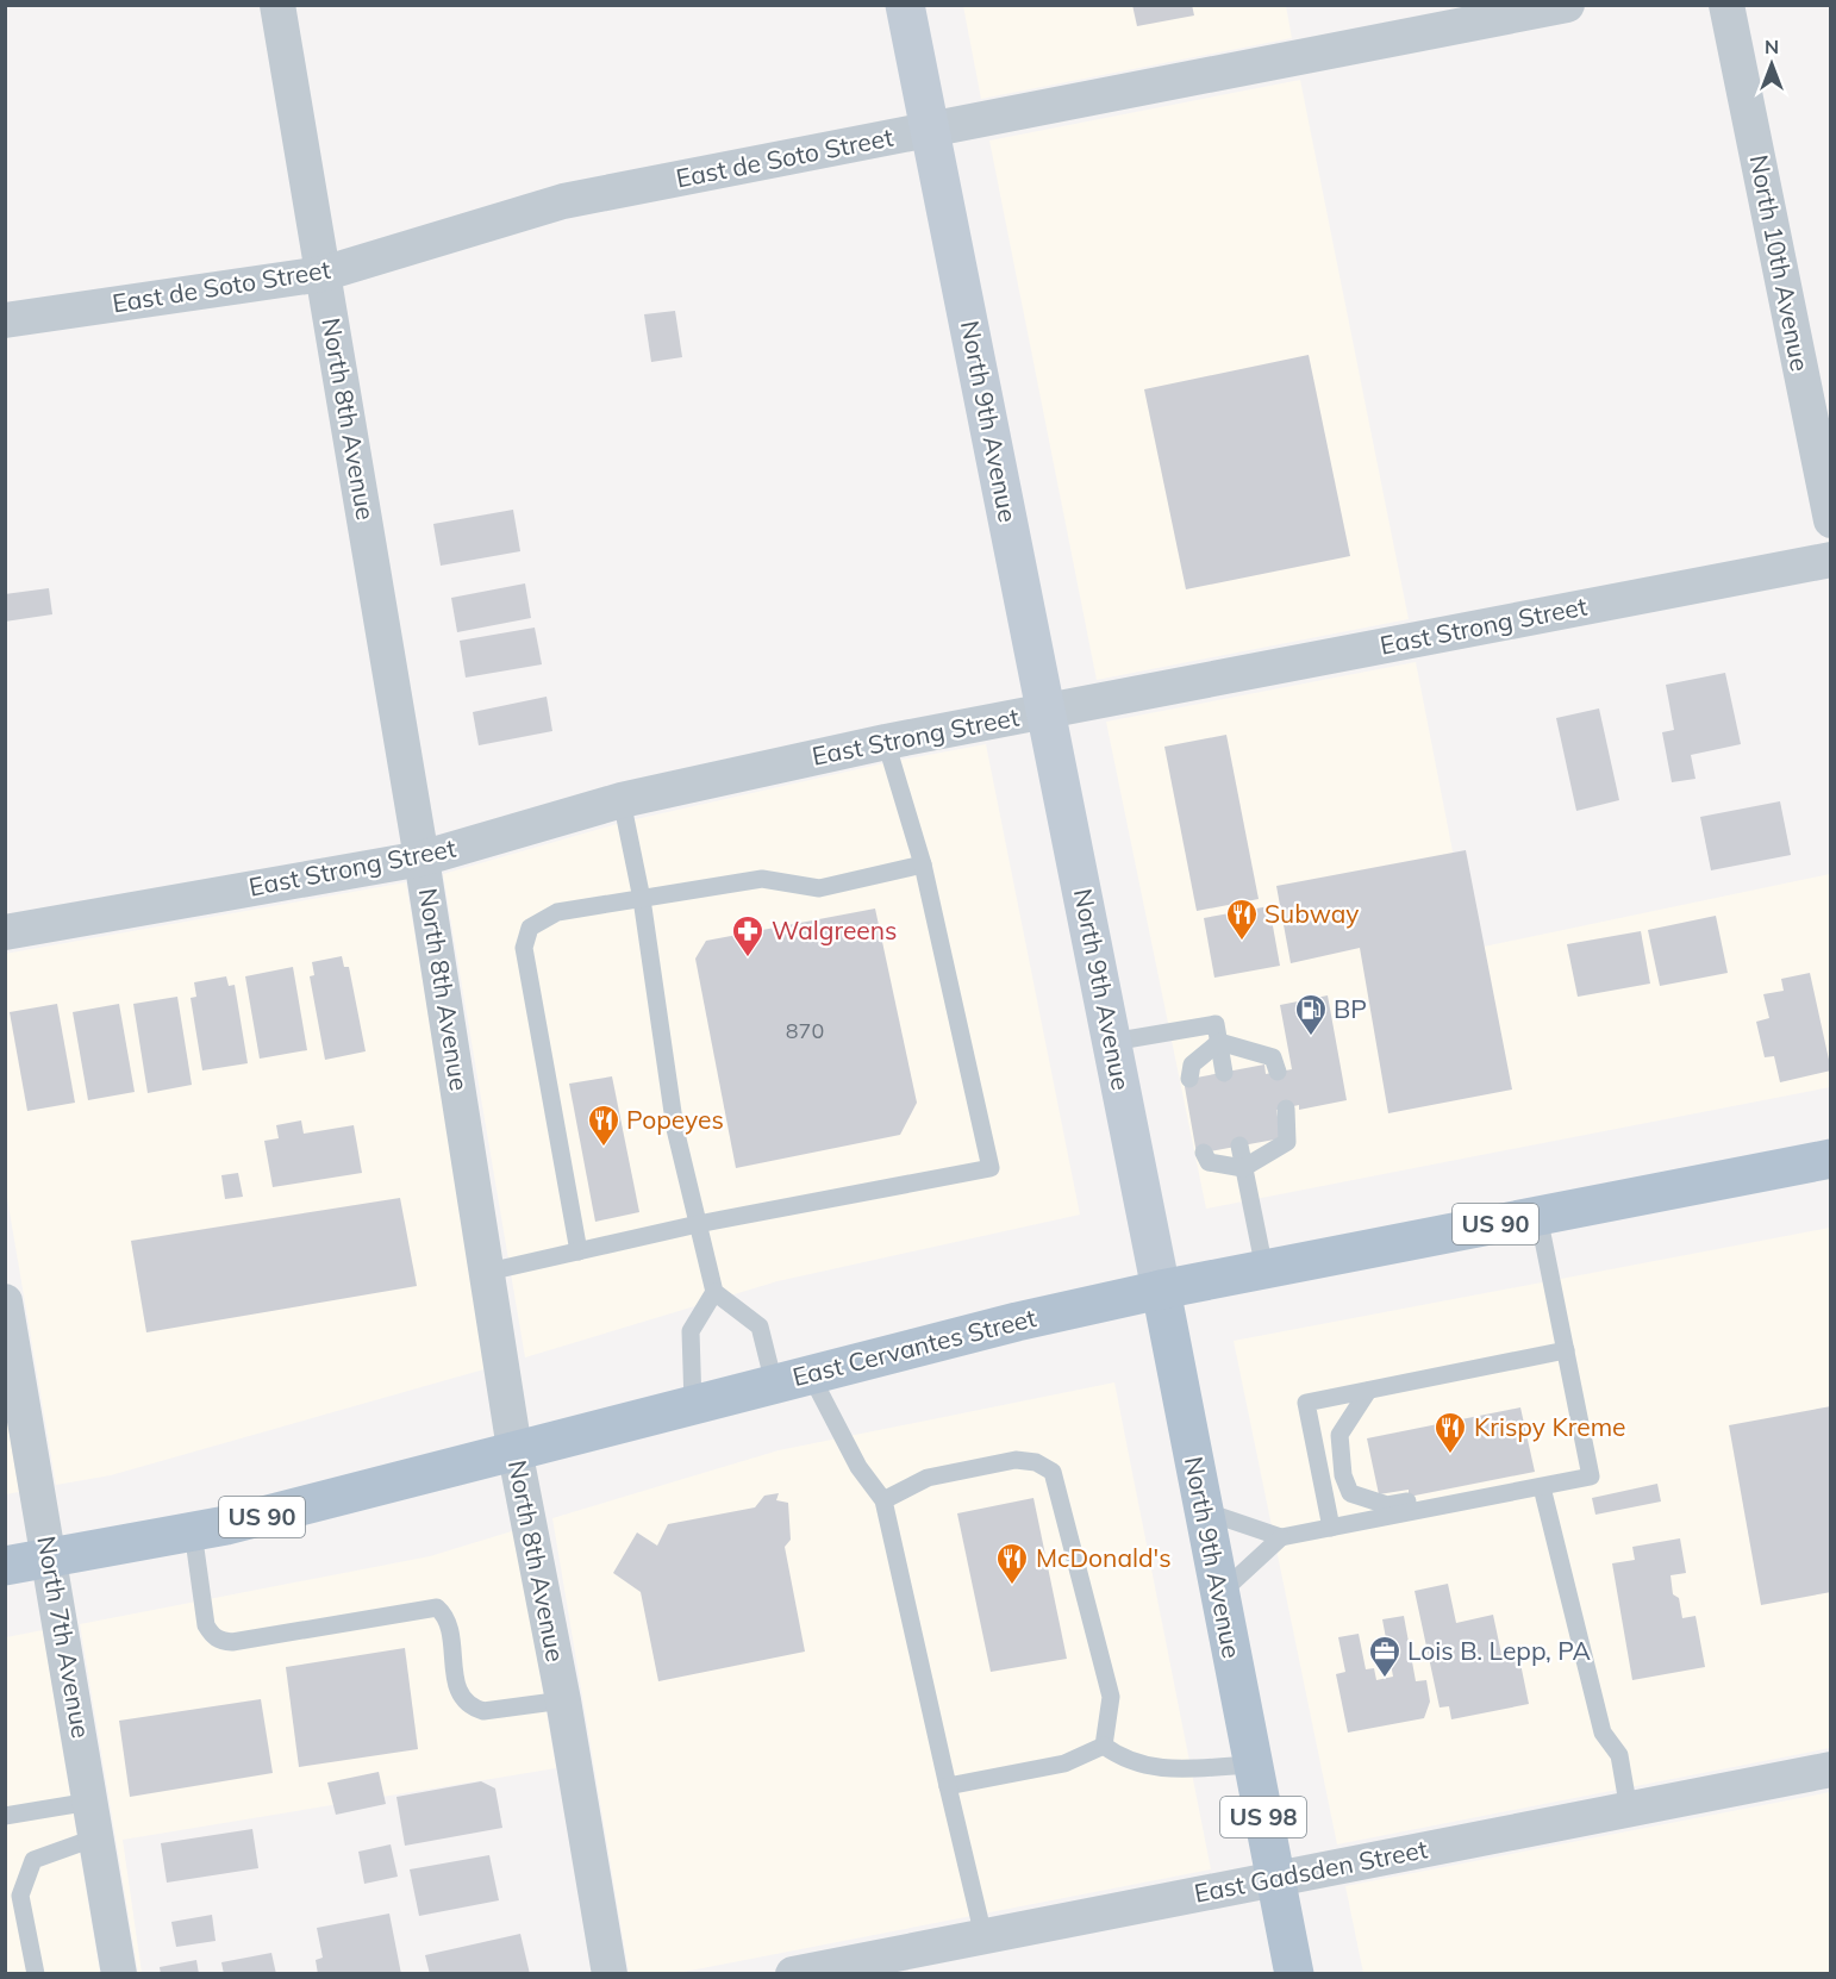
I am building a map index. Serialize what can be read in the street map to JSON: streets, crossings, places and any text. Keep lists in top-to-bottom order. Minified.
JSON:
{"streets":{"main road":["North 9th Avenue","US 90","East Cervantes Street","US 98"],"street":["East de Soto Street","North 10th Avenue","North 8th Avenue","East Strong Street","North 7th Avenue","East Gadsden Street"]},"crossings":[["East de Soto Street","North 8th Avenue"],["East de Soto Street","North 9th Avenue"],["North 8th Avenue","East Strong Street"],["North 8th Avenue","East Cervantes Street"],["North 9th Avenue","East Strong Street"],["North 9th Avenue","East Cervantes Street"],["North 9th Avenue","East Gadsden Street"],["East Cervantes Street","North 7th Avenue"]],"places":{"restaurant":["Subway","Popeyes","Krispy Kreme","McDonald's"],"pharmacy":["Walgreens"],"fuel station":["BP"],"office":["Lois B. Lepp, PA"]},"house_numbers":["870"],"north":"top"}
